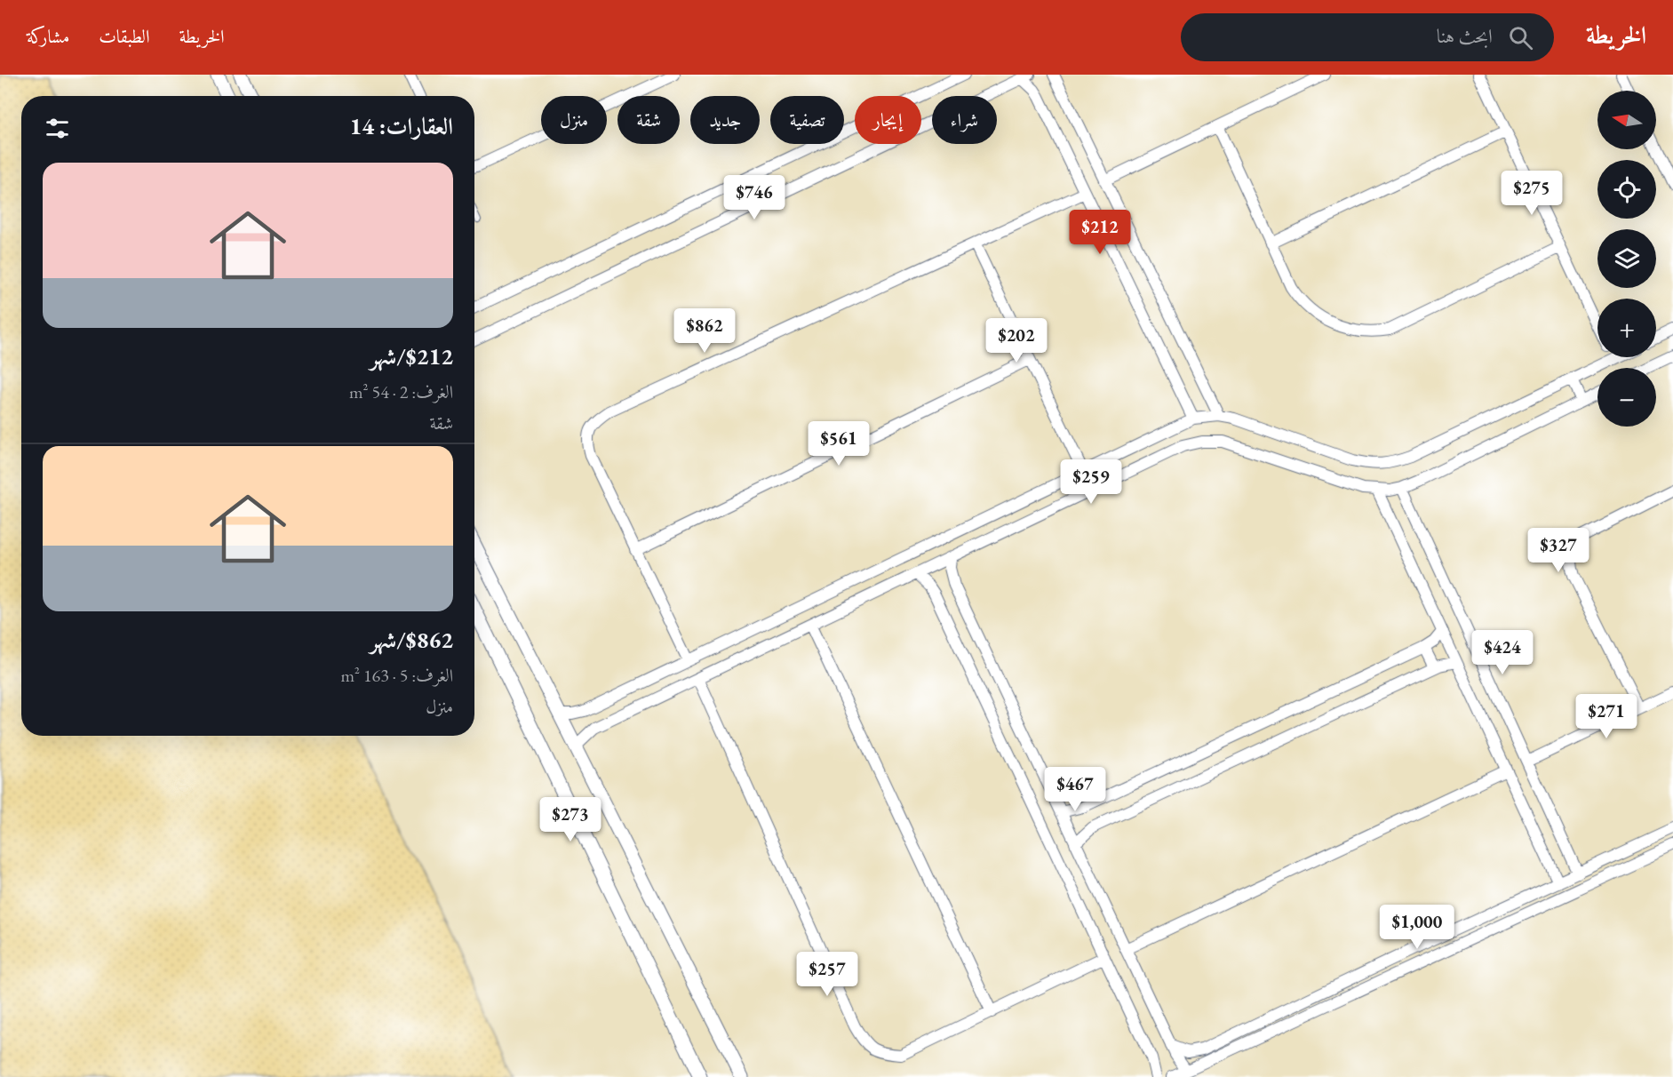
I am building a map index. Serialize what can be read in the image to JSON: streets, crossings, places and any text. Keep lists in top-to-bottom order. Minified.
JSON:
{"north":"left","page":{"header":"الخريطة","search":"ابحث هنا","nav":["الخريطة","الطبقات","مشاركة"],"map_buttons":["+","−"],"chip":["شراء","إيجار","تصفية","جديد","شقة","منزل"],"heading":"العقارات: 14","list":[{"name":"$212/شهر","note":"الغرف: 2 · 54 m² · شقة"},{"name":"$862/شهر","note":"الغرف: 5 · 163 m² · منزل"}],"price":["$275","$746","$212","$862","$202","$561","$259","$327","$424","$271","$467","$273","$1,000","$257"]}}
